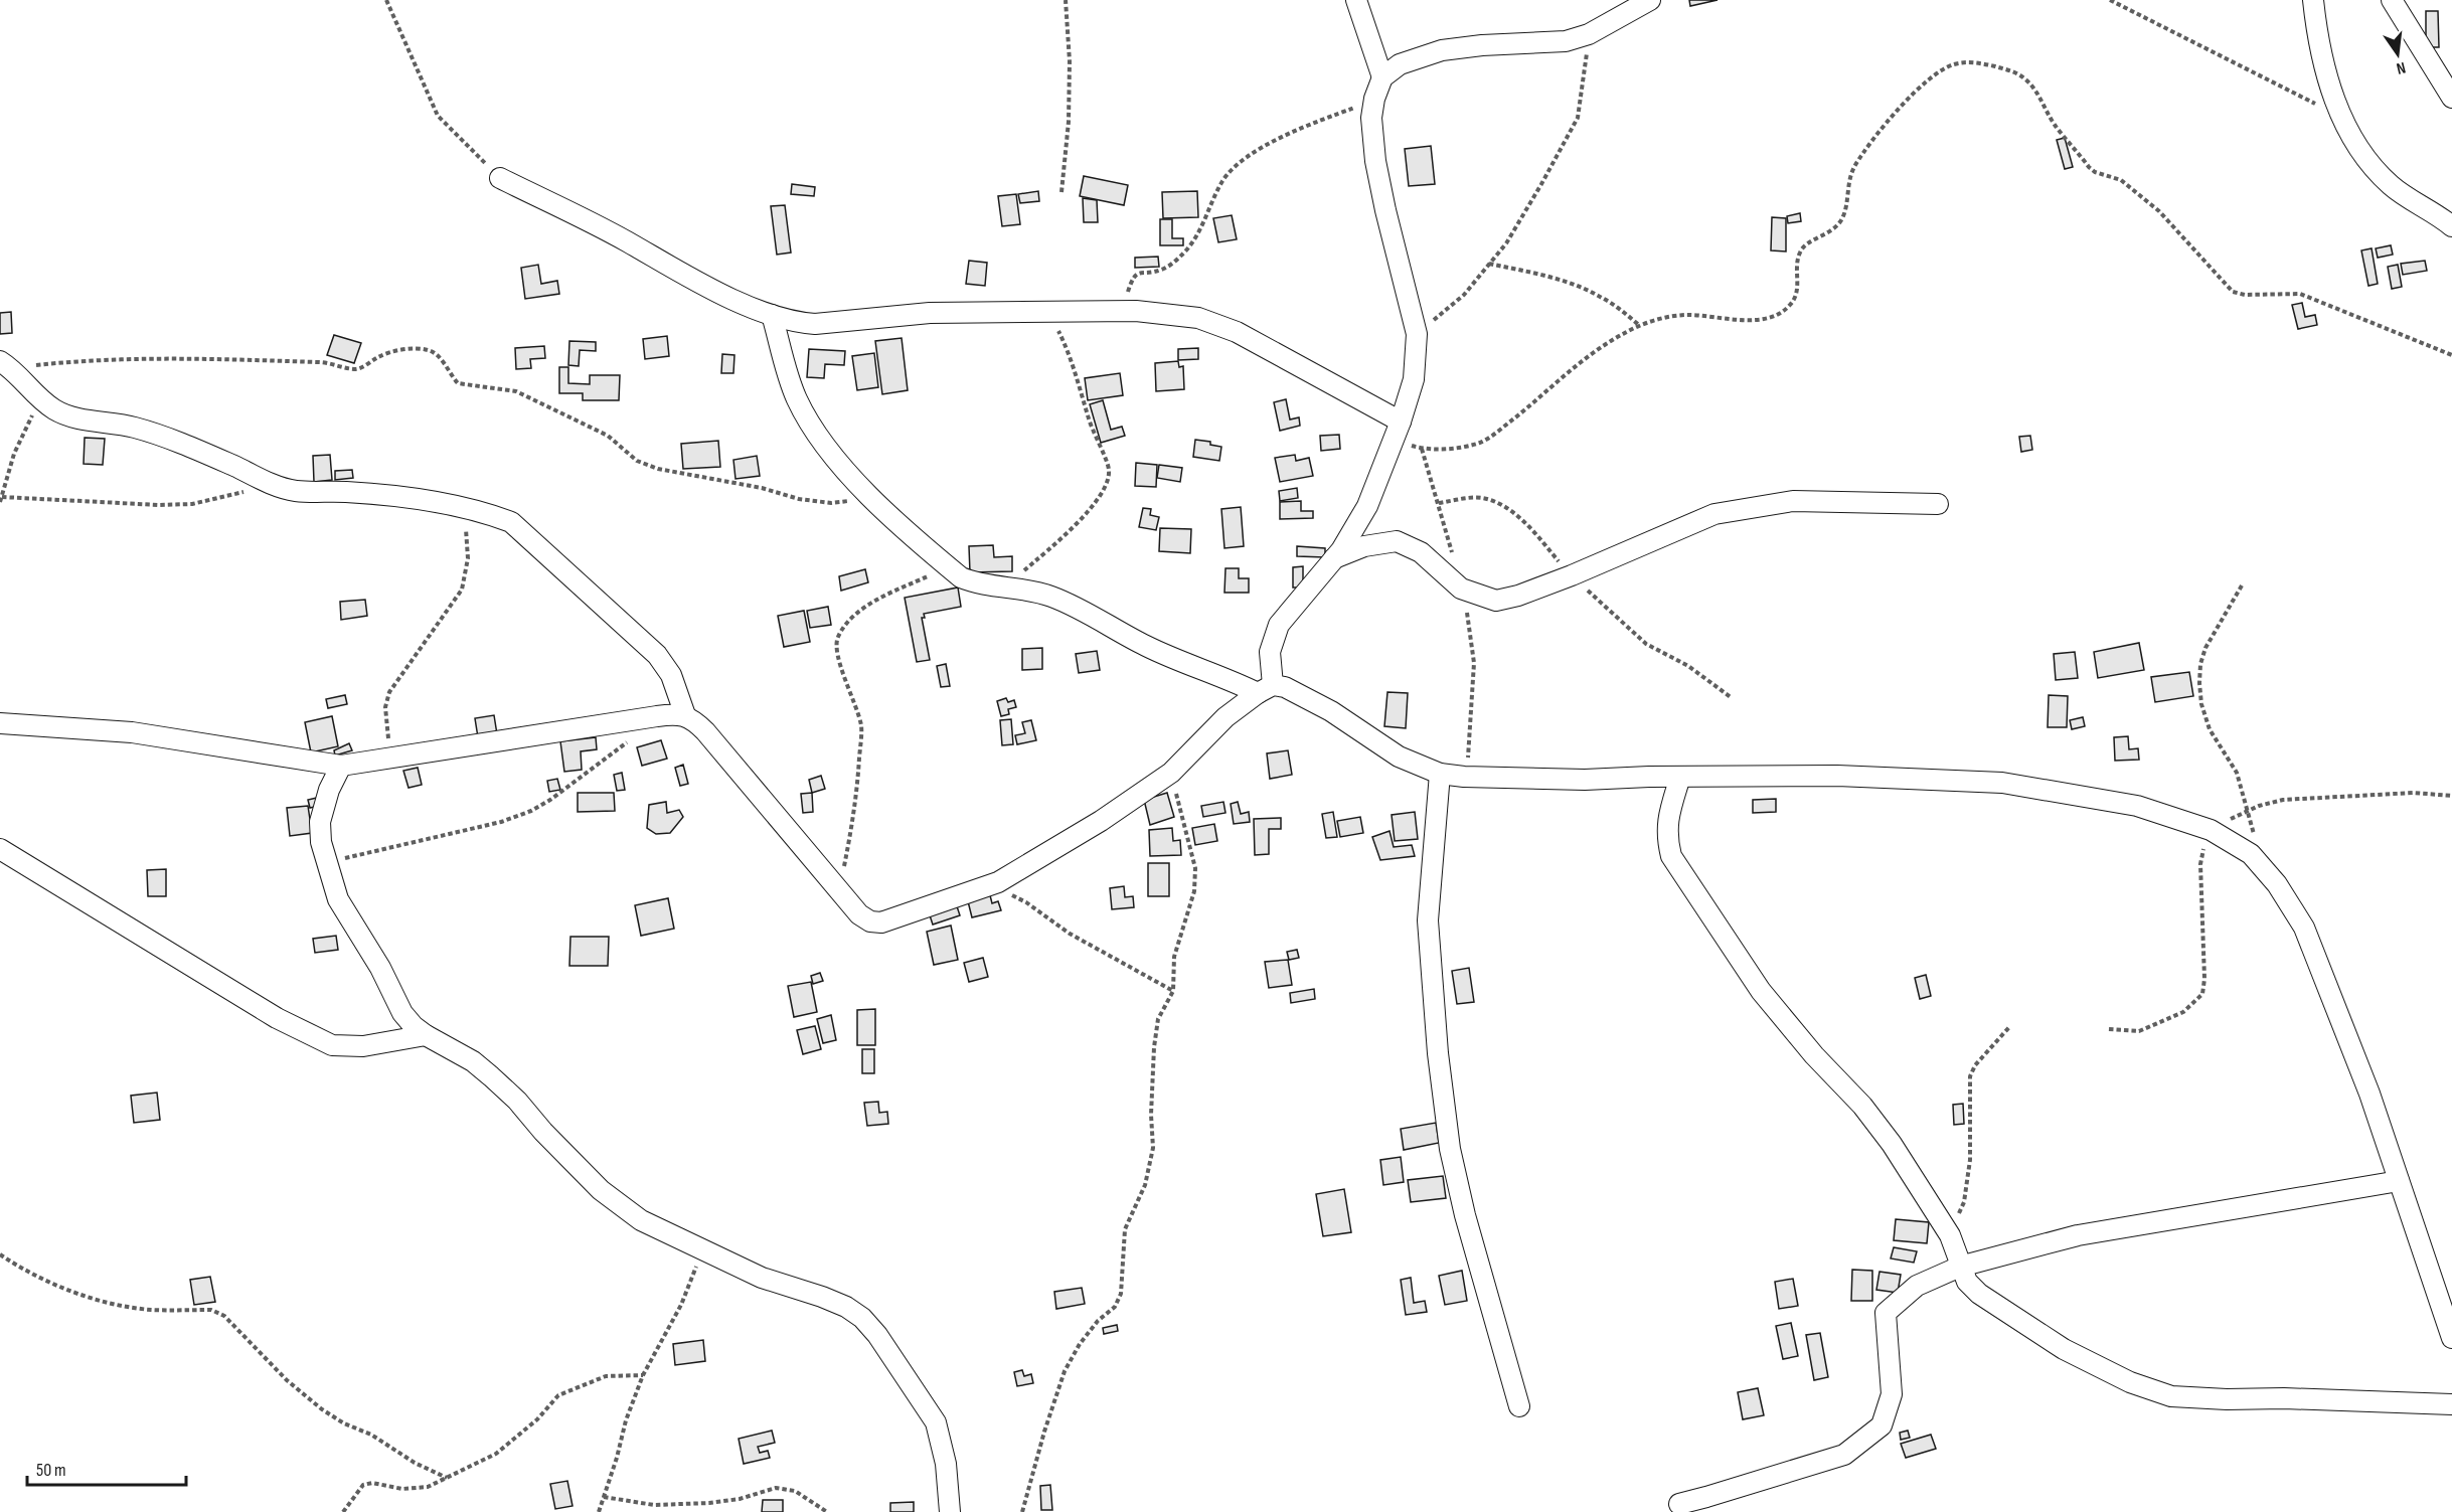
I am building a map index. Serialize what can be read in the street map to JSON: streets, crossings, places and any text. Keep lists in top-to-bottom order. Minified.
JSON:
{"scale_bar":"50 m","north":"bottom"}
